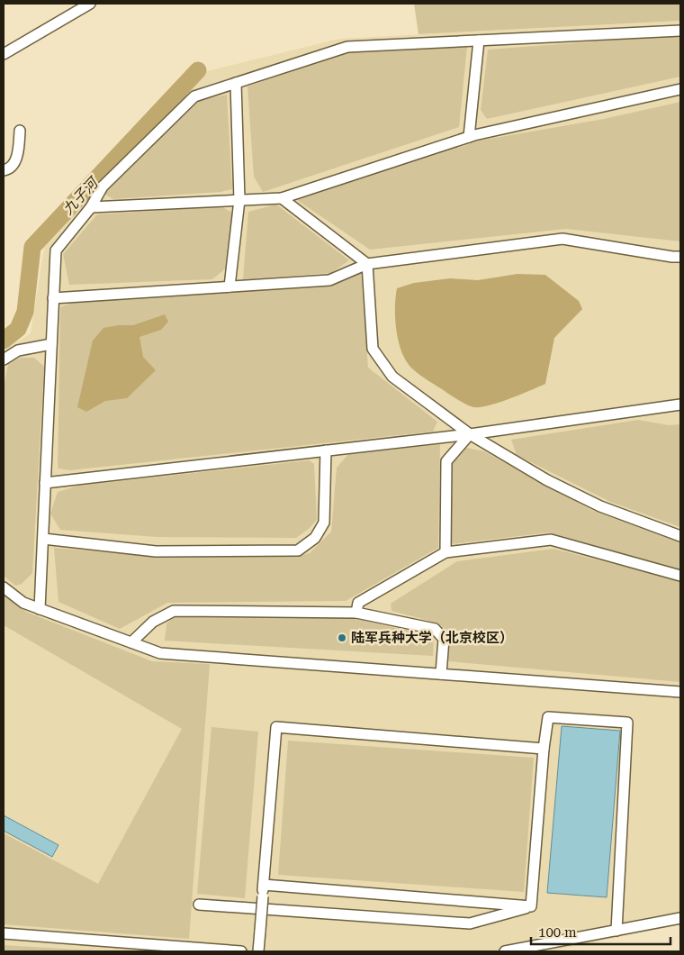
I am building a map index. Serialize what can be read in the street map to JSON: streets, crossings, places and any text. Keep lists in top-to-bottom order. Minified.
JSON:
{"water":["九子河"],"places":["陆军兵种大学（北京校区）"],"scale_bar":"100 m"}
